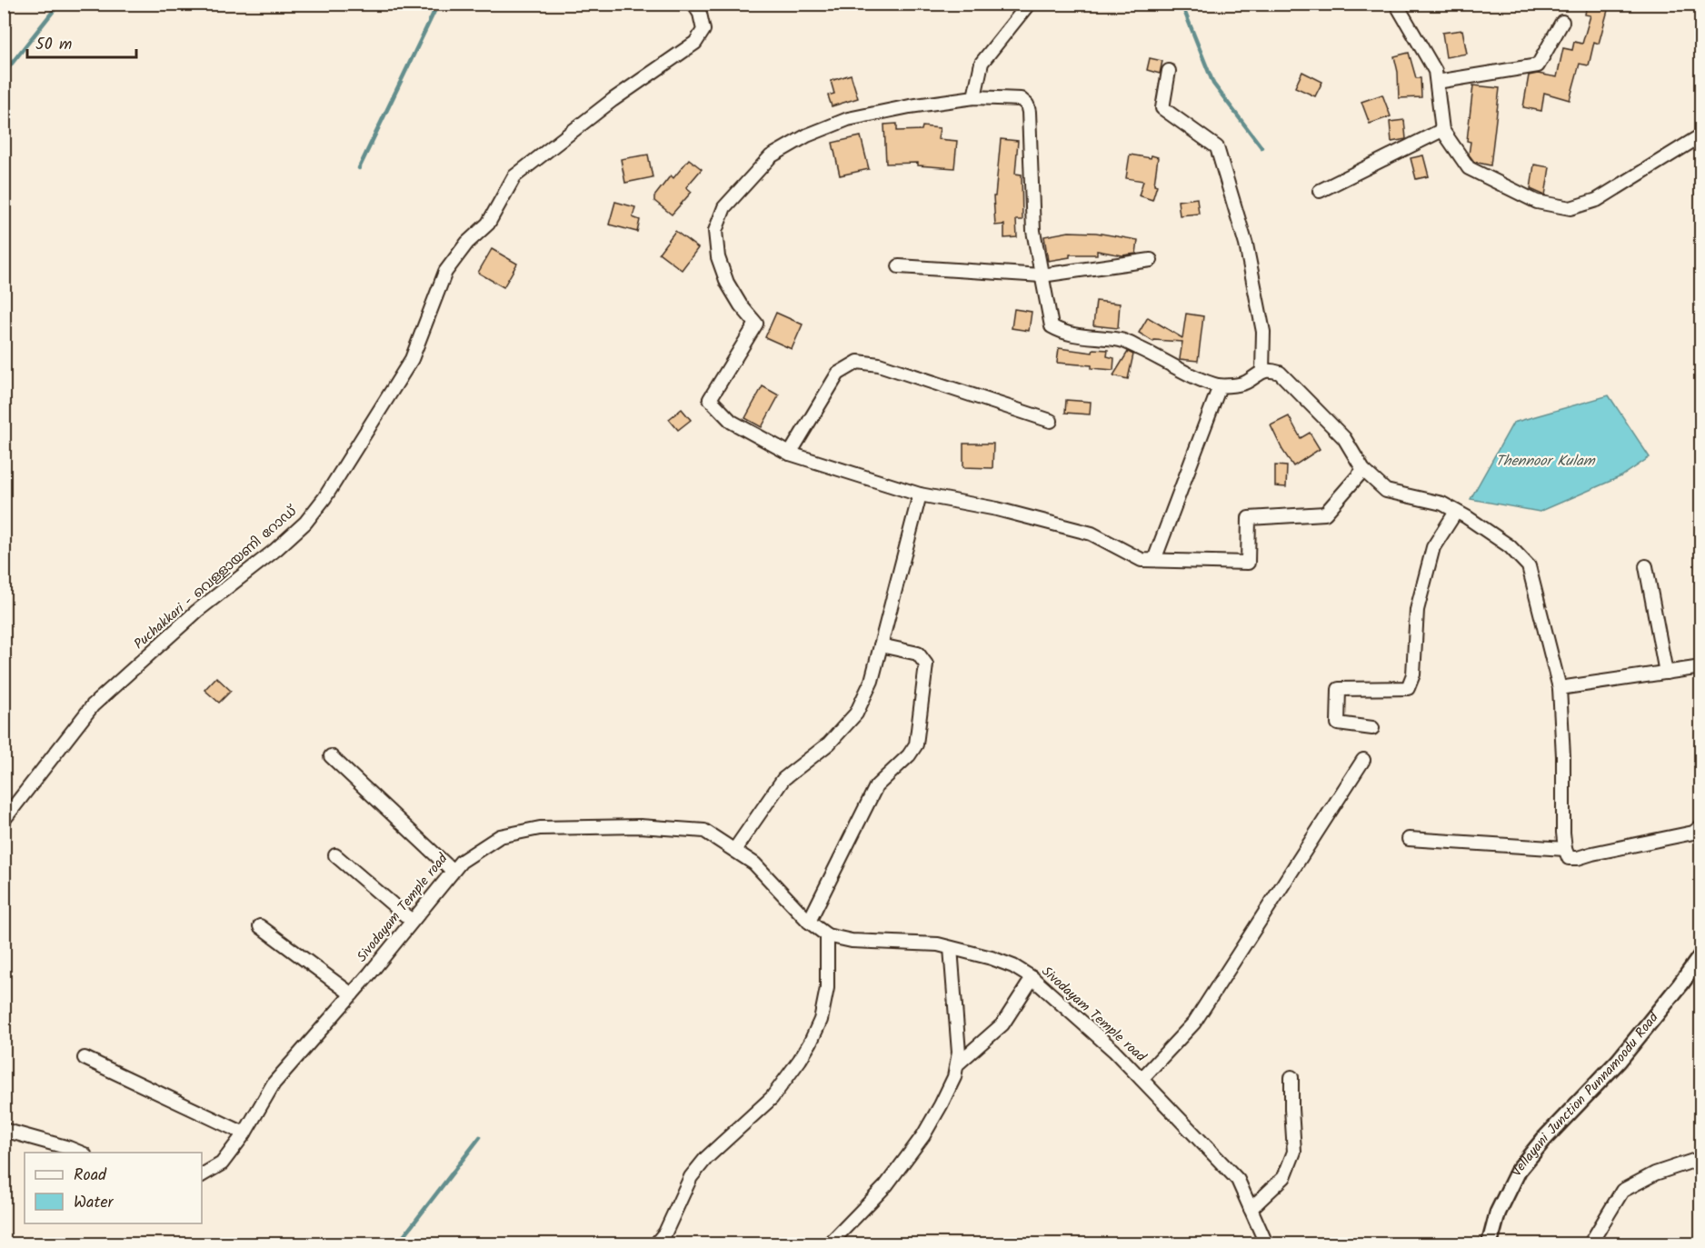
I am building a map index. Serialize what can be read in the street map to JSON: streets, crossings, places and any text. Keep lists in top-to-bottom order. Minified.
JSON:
{"streets":{"street":["Puchakkari - വെള്ളായണി റോഡ്","Sivodayam Temple road","Vellayani Junction Punnamoodu Road"]},"water":["Thennoor Kulam"],"legend":["Road","Water"],"scale_bar":"50 m"}
